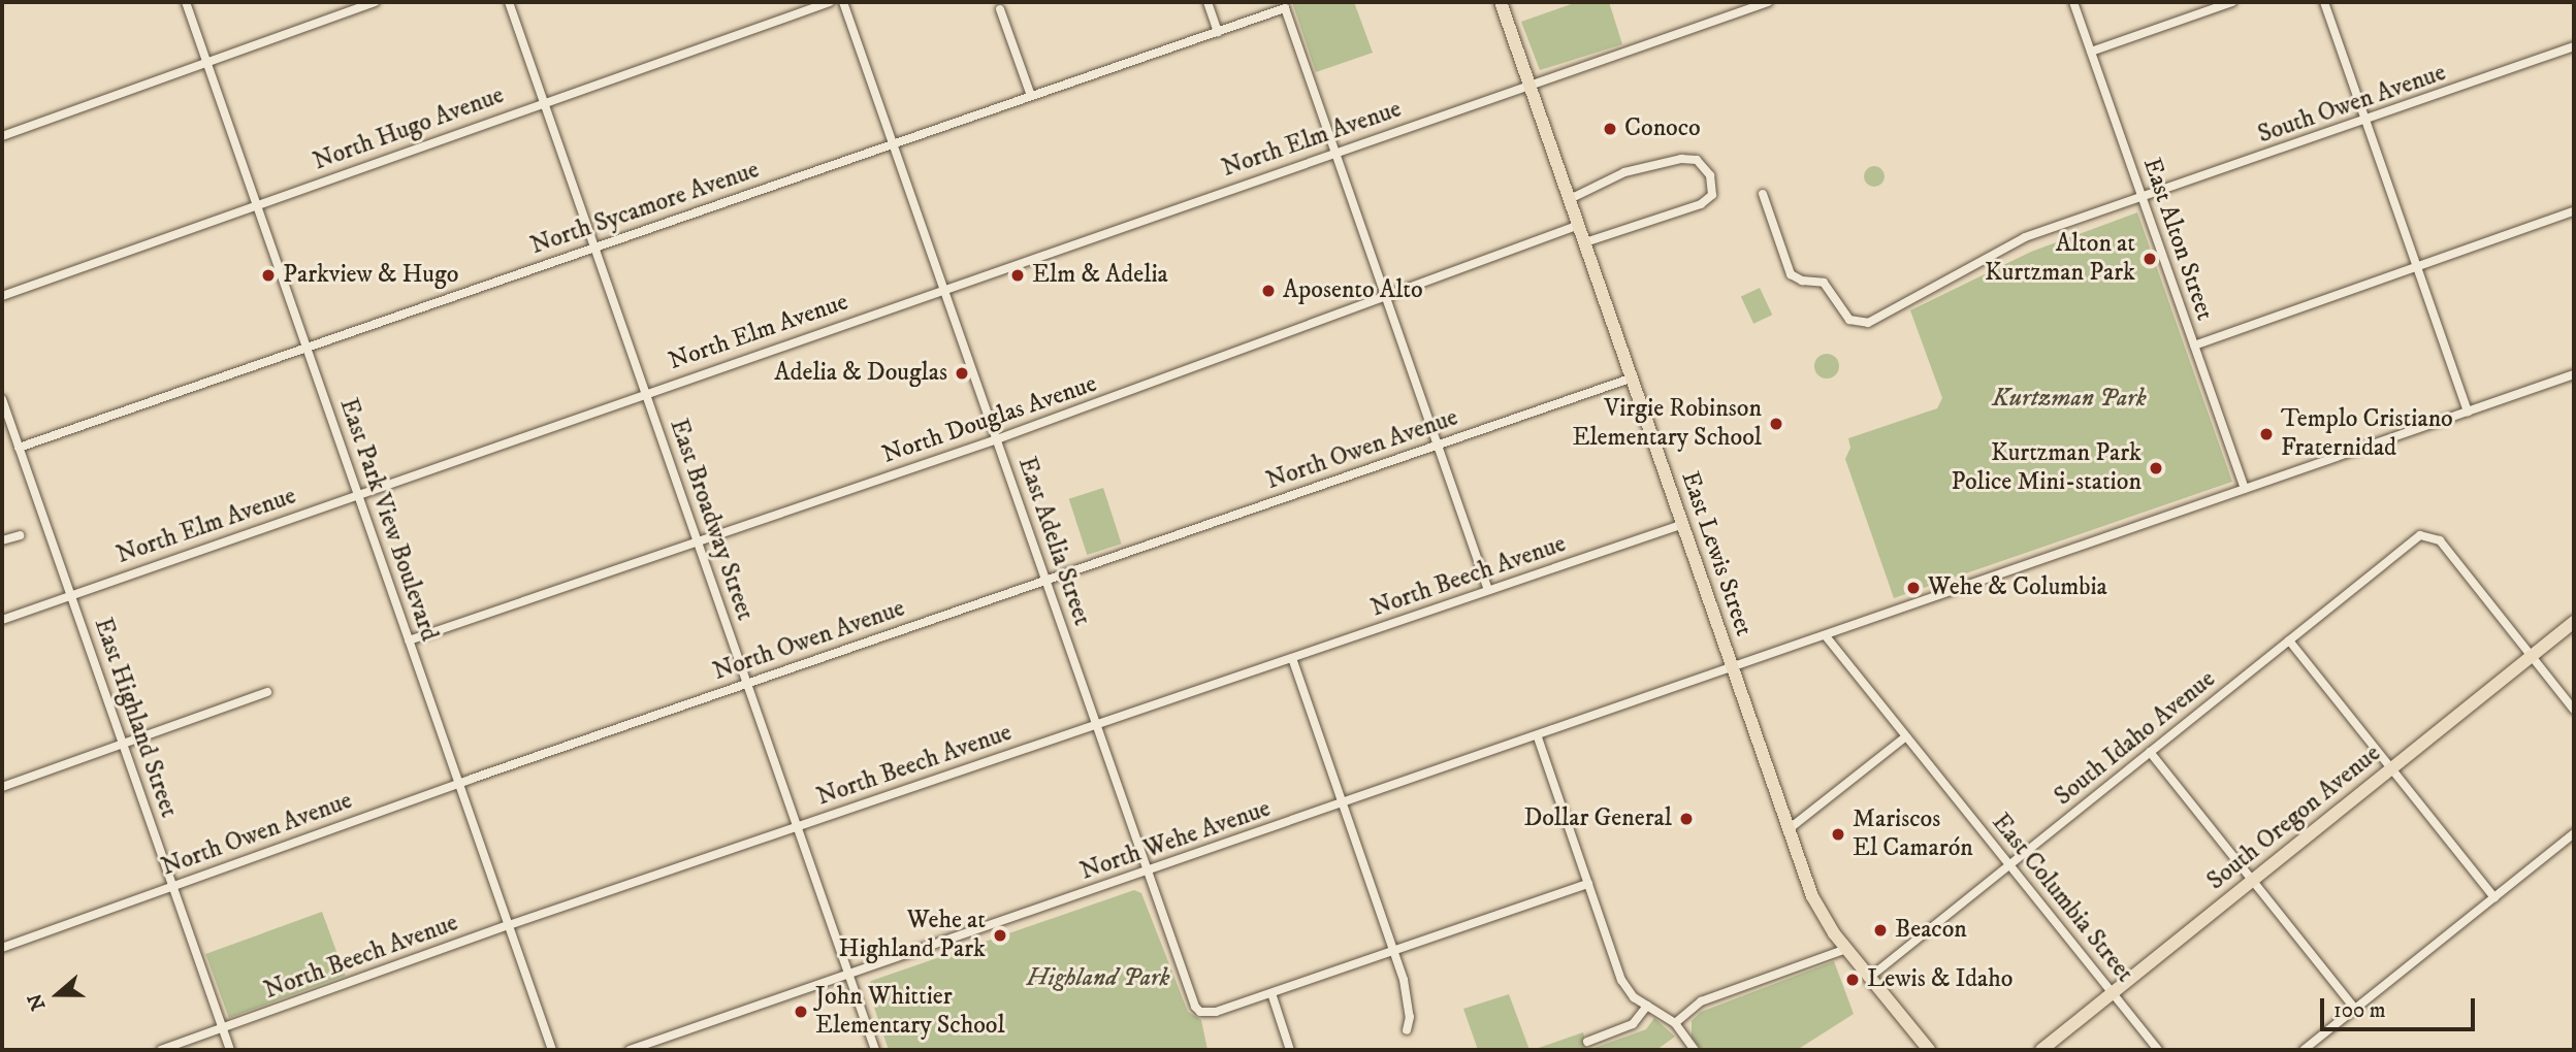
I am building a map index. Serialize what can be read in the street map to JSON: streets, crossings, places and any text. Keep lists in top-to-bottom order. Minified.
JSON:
{"streets":{"main road":["East Lewis Street","South Oregon Avenue"],"street":["South Owen Avenue","North Hugo Avenue","North Elm Avenue","North Sycamore Avenue","East Alton Street","North Douglas Avenue","North Owen Avenue","East Park View Boulevard","East Broadway Street","East Adelia Street","North Beech Avenue","East Highland Street","South Idaho Avenue","North Wehe Avenue","East Columbia Street"]},"crossings":[["South Owen Avenue","East Alton Street"],["North Hugo Avenue","East Park View Boulevard"],["North Hugo Avenue","East Broadway Street"],["North Elm Avenue","North Sycamore Avenue"],["North Elm Avenue","East Park View Boulevard"],["North Elm Avenue","East Broadway Street"],["North Elm Avenue","East Adelia Street"],["North Elm Avenue","East Lewis Street"],["North Elm Avenue","East Highland Street"],["North Sycamore Avenue","East Park View Boulevard"],["North Sycamore Avenue","East Broadway Street"],["North Sycamore Avenue","East Adelia Street"],["North Sycamore Avenue","East Highland Street"],["East Alton Street","North Wehe Avenue"],["North Douglas Avenue","East Park View Boulevard"],["North Douglas Avenue","East Broadway Street"],["North Douglas Avenue","East Adelia Street"],["North Douglas Avenue","East Lewis Street"],["North Owen Avenue","East Park View Boulevard"],["North Owen Avenue","East Broadway Street"],["North Owen Avenue","East Adelia Street"],["North Owen Avenue","East Lewis Street"],["North Owen Avenue","East Highland Street"],["East Park View Boulevard","North Beech Avenue"],["East Broadway Street","North Beech Avenue"],["East Broadway Street","North Wehe Avenue"],["East Adelia Street","North Beech Avenue"],["East Adelia Street","North Wehe Avenue"],["East Lewis Street","North Beech Avenue"],["East Lewis Street","South Idaho Avenue"],["East Lewis Street","North Wehe Avenue"],["North Beech Avenue","East Highland Street"],["South Idaho Avenue","South Oregon Avenue"],["South Idaho Avenue","East Columbia Street"],["South Oregon Avenue","East Columbia Street"],["North Wehe Avenue","East Columbia Street"]],"parks":["Kurtzman Park","Highland Park"],"places":["Conoco","Alton at Kurtzman Park","Parkview & Hugo","Elm & Adelia","Aposento Alto","Adelia & Douglas","Virgie Robinson Elementary School","Templo Cristiano Fraternidad","Kurtzman Park Police Mini-station","Wehe & Columbia","Dollar General","Mariscos El Camarón","Beacon","Wehe at Highland Park","Lewis & Idaho","John Whittier Elementary School"],"scale_bar":"100 m","north":"left"}
